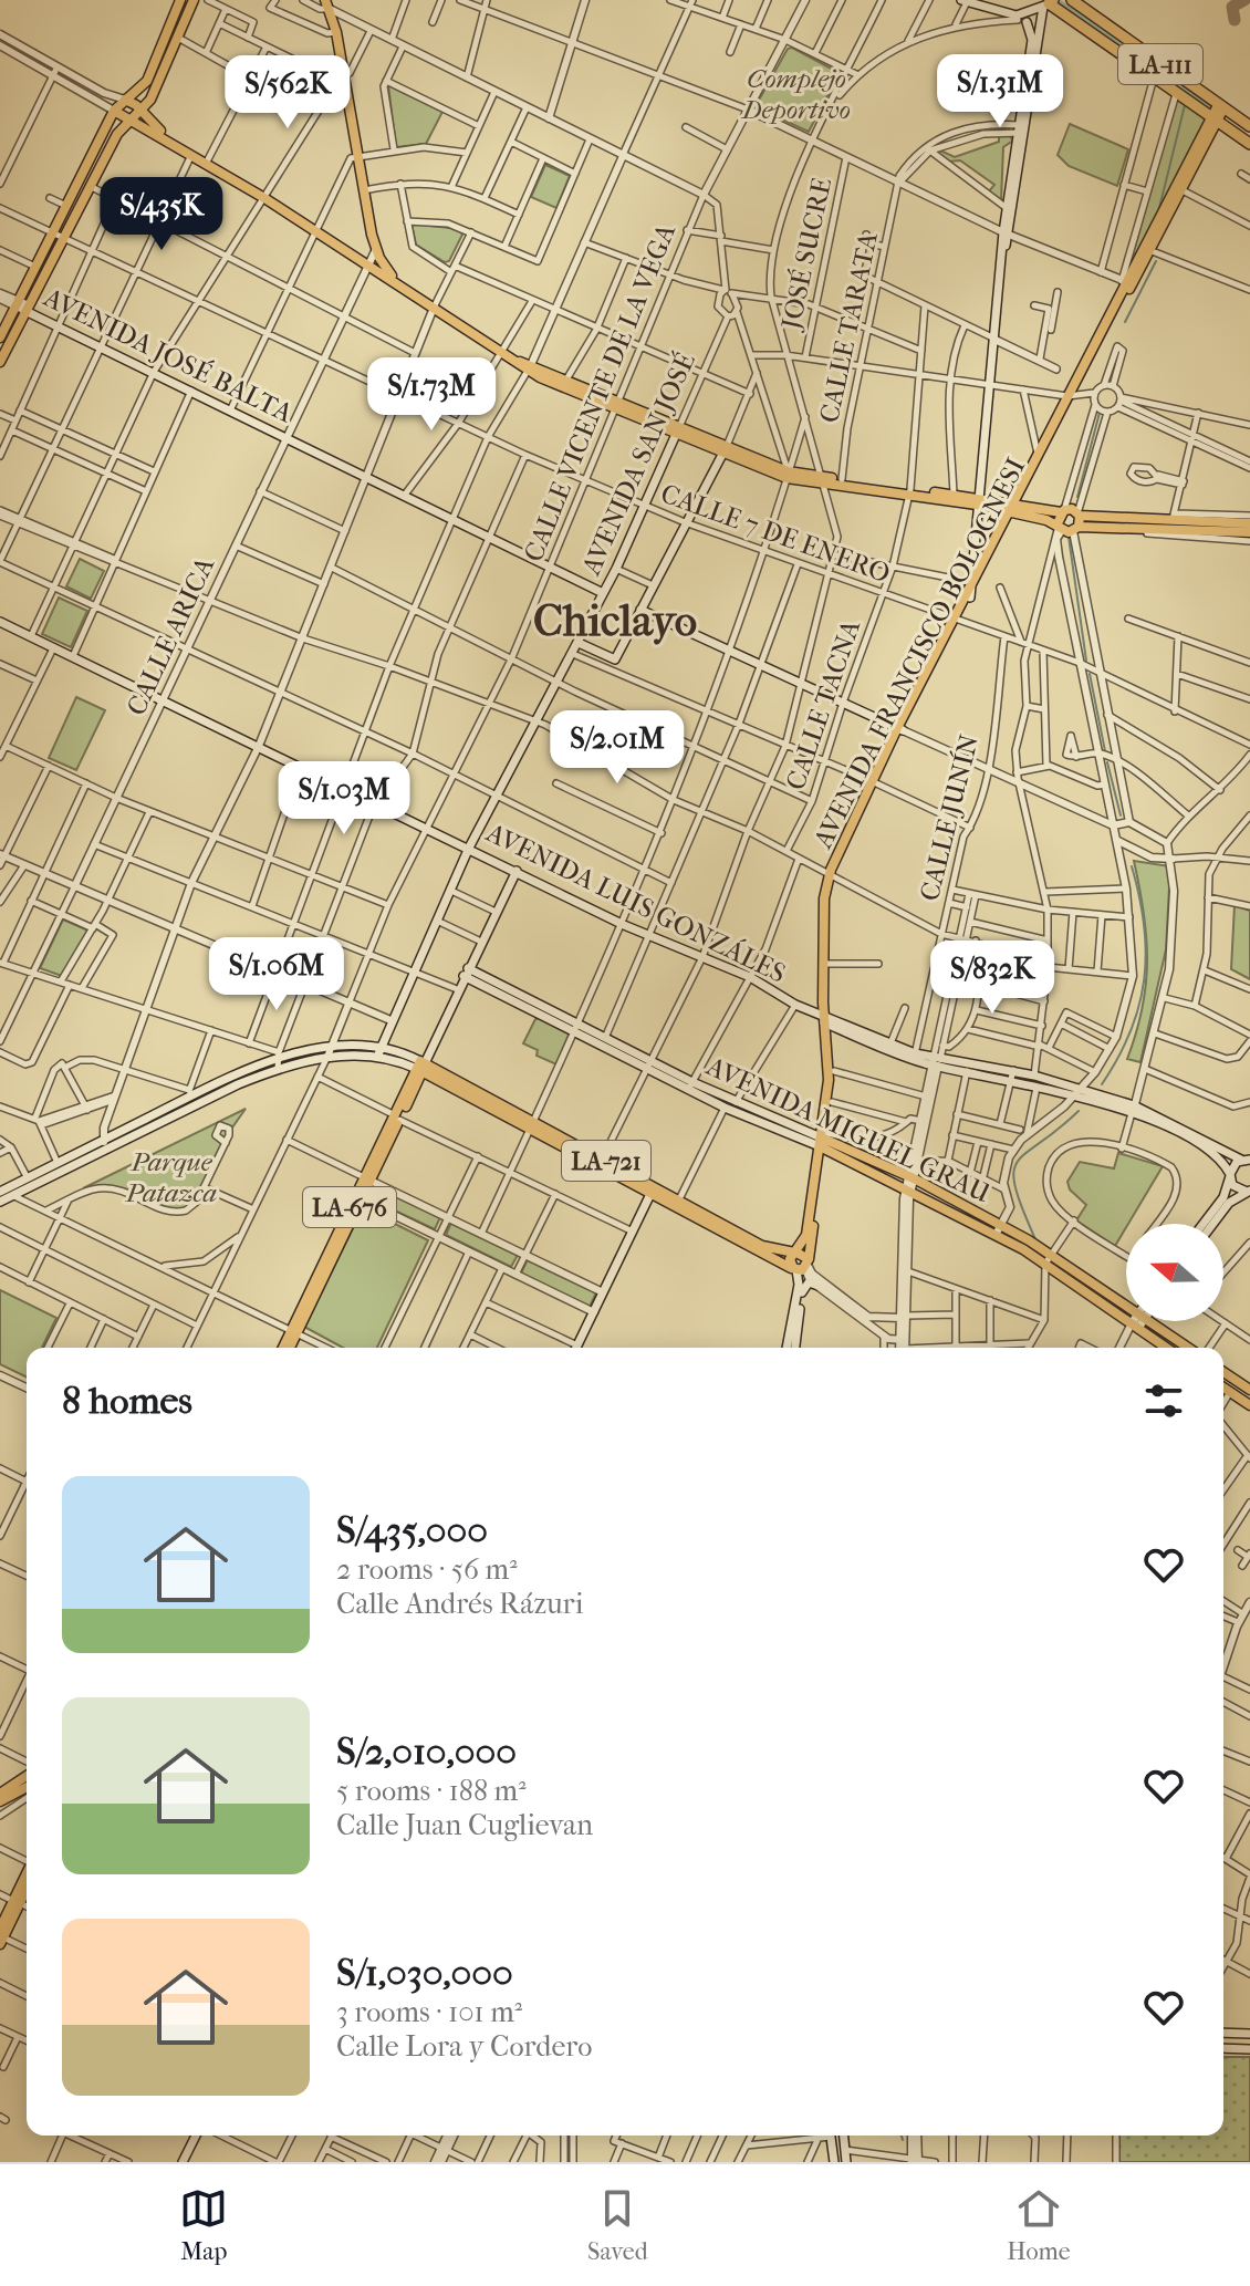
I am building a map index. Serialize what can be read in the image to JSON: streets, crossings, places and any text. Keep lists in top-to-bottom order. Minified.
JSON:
{"streets":{"highway":["LA-111"],"main road":["AVENIDA JOSÉ BALTA","AVENIDA SAN JOSÉ","AVENIDA FRANCISCO BOLOGNESI","AVENIDA LUIS GONZÁLES","AVENIDA MIGUEL GRAU","LA-721","LA-676"],"street":["JOSÉ SUCRE","CALLE TARATA","CALLE VICENTE DE LA VEGA","CALLE 7 DE ENERO","CALLE ARICA","CALLE TACNA","CALLE JUNÍN"]},"crossings":[["LA-111","AVENIDA FRANCISCO BOLOGNESI"],["AVENIDA JOSÉ BALTA","CALLE VICENTE DE LA VEGA"],["AVENIDA JOSÉ BALTA","AVENIDA SAN JOSÉ"],["AVENIDA JOSÉ BALTA","CALLE ARICA"],["CALLE VICENTE DE LA VEGA","CALLE 7 DE ENERO"],["CALLE VICENTE DE LA VEGA","AVENIDA LUIS GONZÁLES"],["CALLE VICENTE DE LA VEGA","LA-721"],["AVENIDA SAN JOSÉ","CALLE 7 DE ENERO"],["AVENIDA SAN JOSÉ","AVENIDA LUIS GONZÁLES"],["AVENIDA SAN JOSÉ","LA-721"],["CALLE 7 DE ENERO","CALLE ARICA"],["CALLE 7 DE ENERO","AVENIDA FRANCISCO BOLOGNESI"],["CALLE 7 DE ENERO","CALLE TACNA"],["CALLE 7 DE ENERO","CALLE JUNÍN"],["CALLE ARICA","AVENIDA LUIS GONZÁLES"],["AVENIDA FRANCISCO BOLOGNESI","AVENIDA LUIS GONZÁLES"],["AVENIDA FRANCISCO BOLOGNESI","AVENIDA MIGUEL GRAU"],["AVENIDA FRANCISCO BOLOGNESI","LA-721"],["CALLE JUNÍN","AVENIDA LUIS GONZÁLES"],["LA-721","LA-676"]],"districts":["Chiclayo"],"parks":["Complejo Deportivo","Parque Patazca"],"north":"left","page":{"price":["S/1.31M","S/562K","S/435K","S/1.73M","S/2.01M","S/1.03M","S/1.06M","S/832K"],"heading":"8 homes","list":[{"name":"S/435,000","note":"2 rooms · 56 m² · Calle Andrés Rázuri"},{"name":"S/2,010,000","note":"5 rooms · 188 m² · Calle Juan Cuglievan"},{"name":"S/1,030,000","note":"3 rooms · 101 m² · Calle Lora y Cordero"}],"tabs":["Map","Saved","Home"]}}
